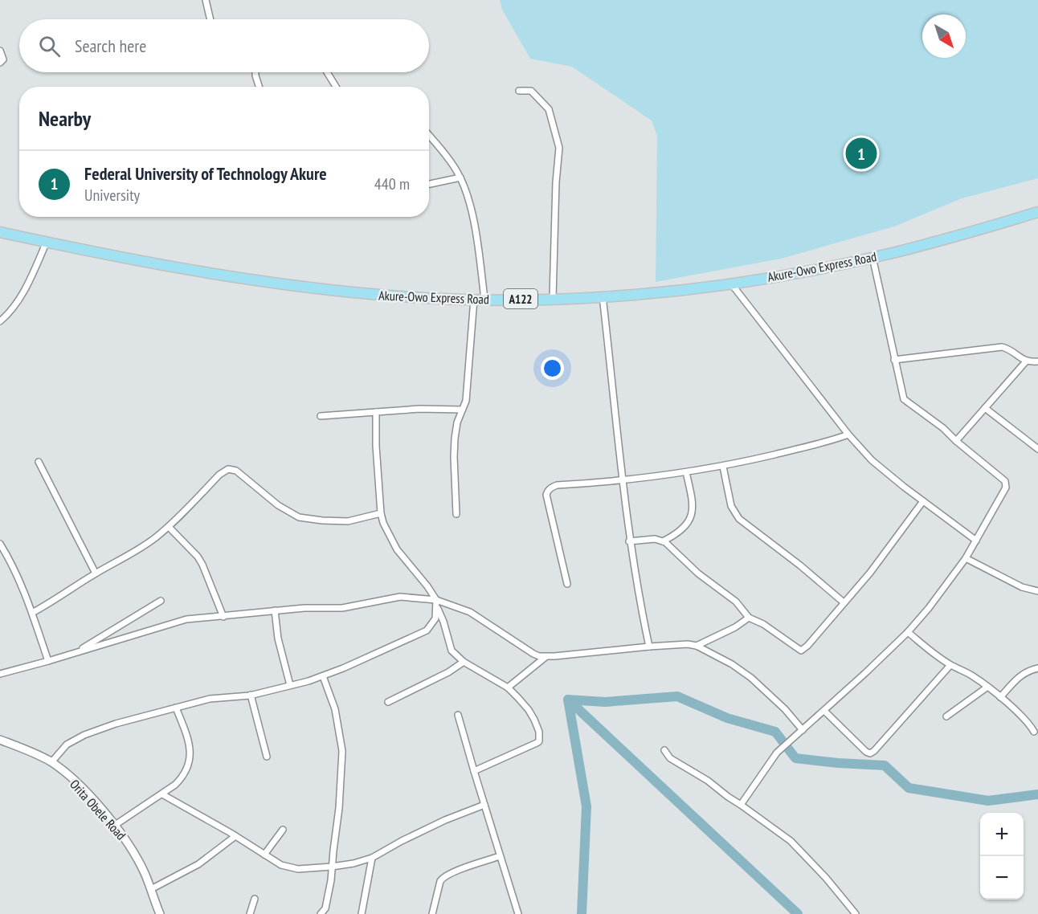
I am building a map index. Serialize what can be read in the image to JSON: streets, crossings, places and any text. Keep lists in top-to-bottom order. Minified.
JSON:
{"streets":{"highway":["Akure-Owo Express Road","A122"],"main road":["Orita Obele Road"]},"north":"bottom right","page":{"search":"Search here","heading":"Nearby","pins":"1","list":[{"mark":"1","name":"Federal University of Technology Akure","note":"University","value":"440 m"}],"map_buttons":["+","−"]}}
